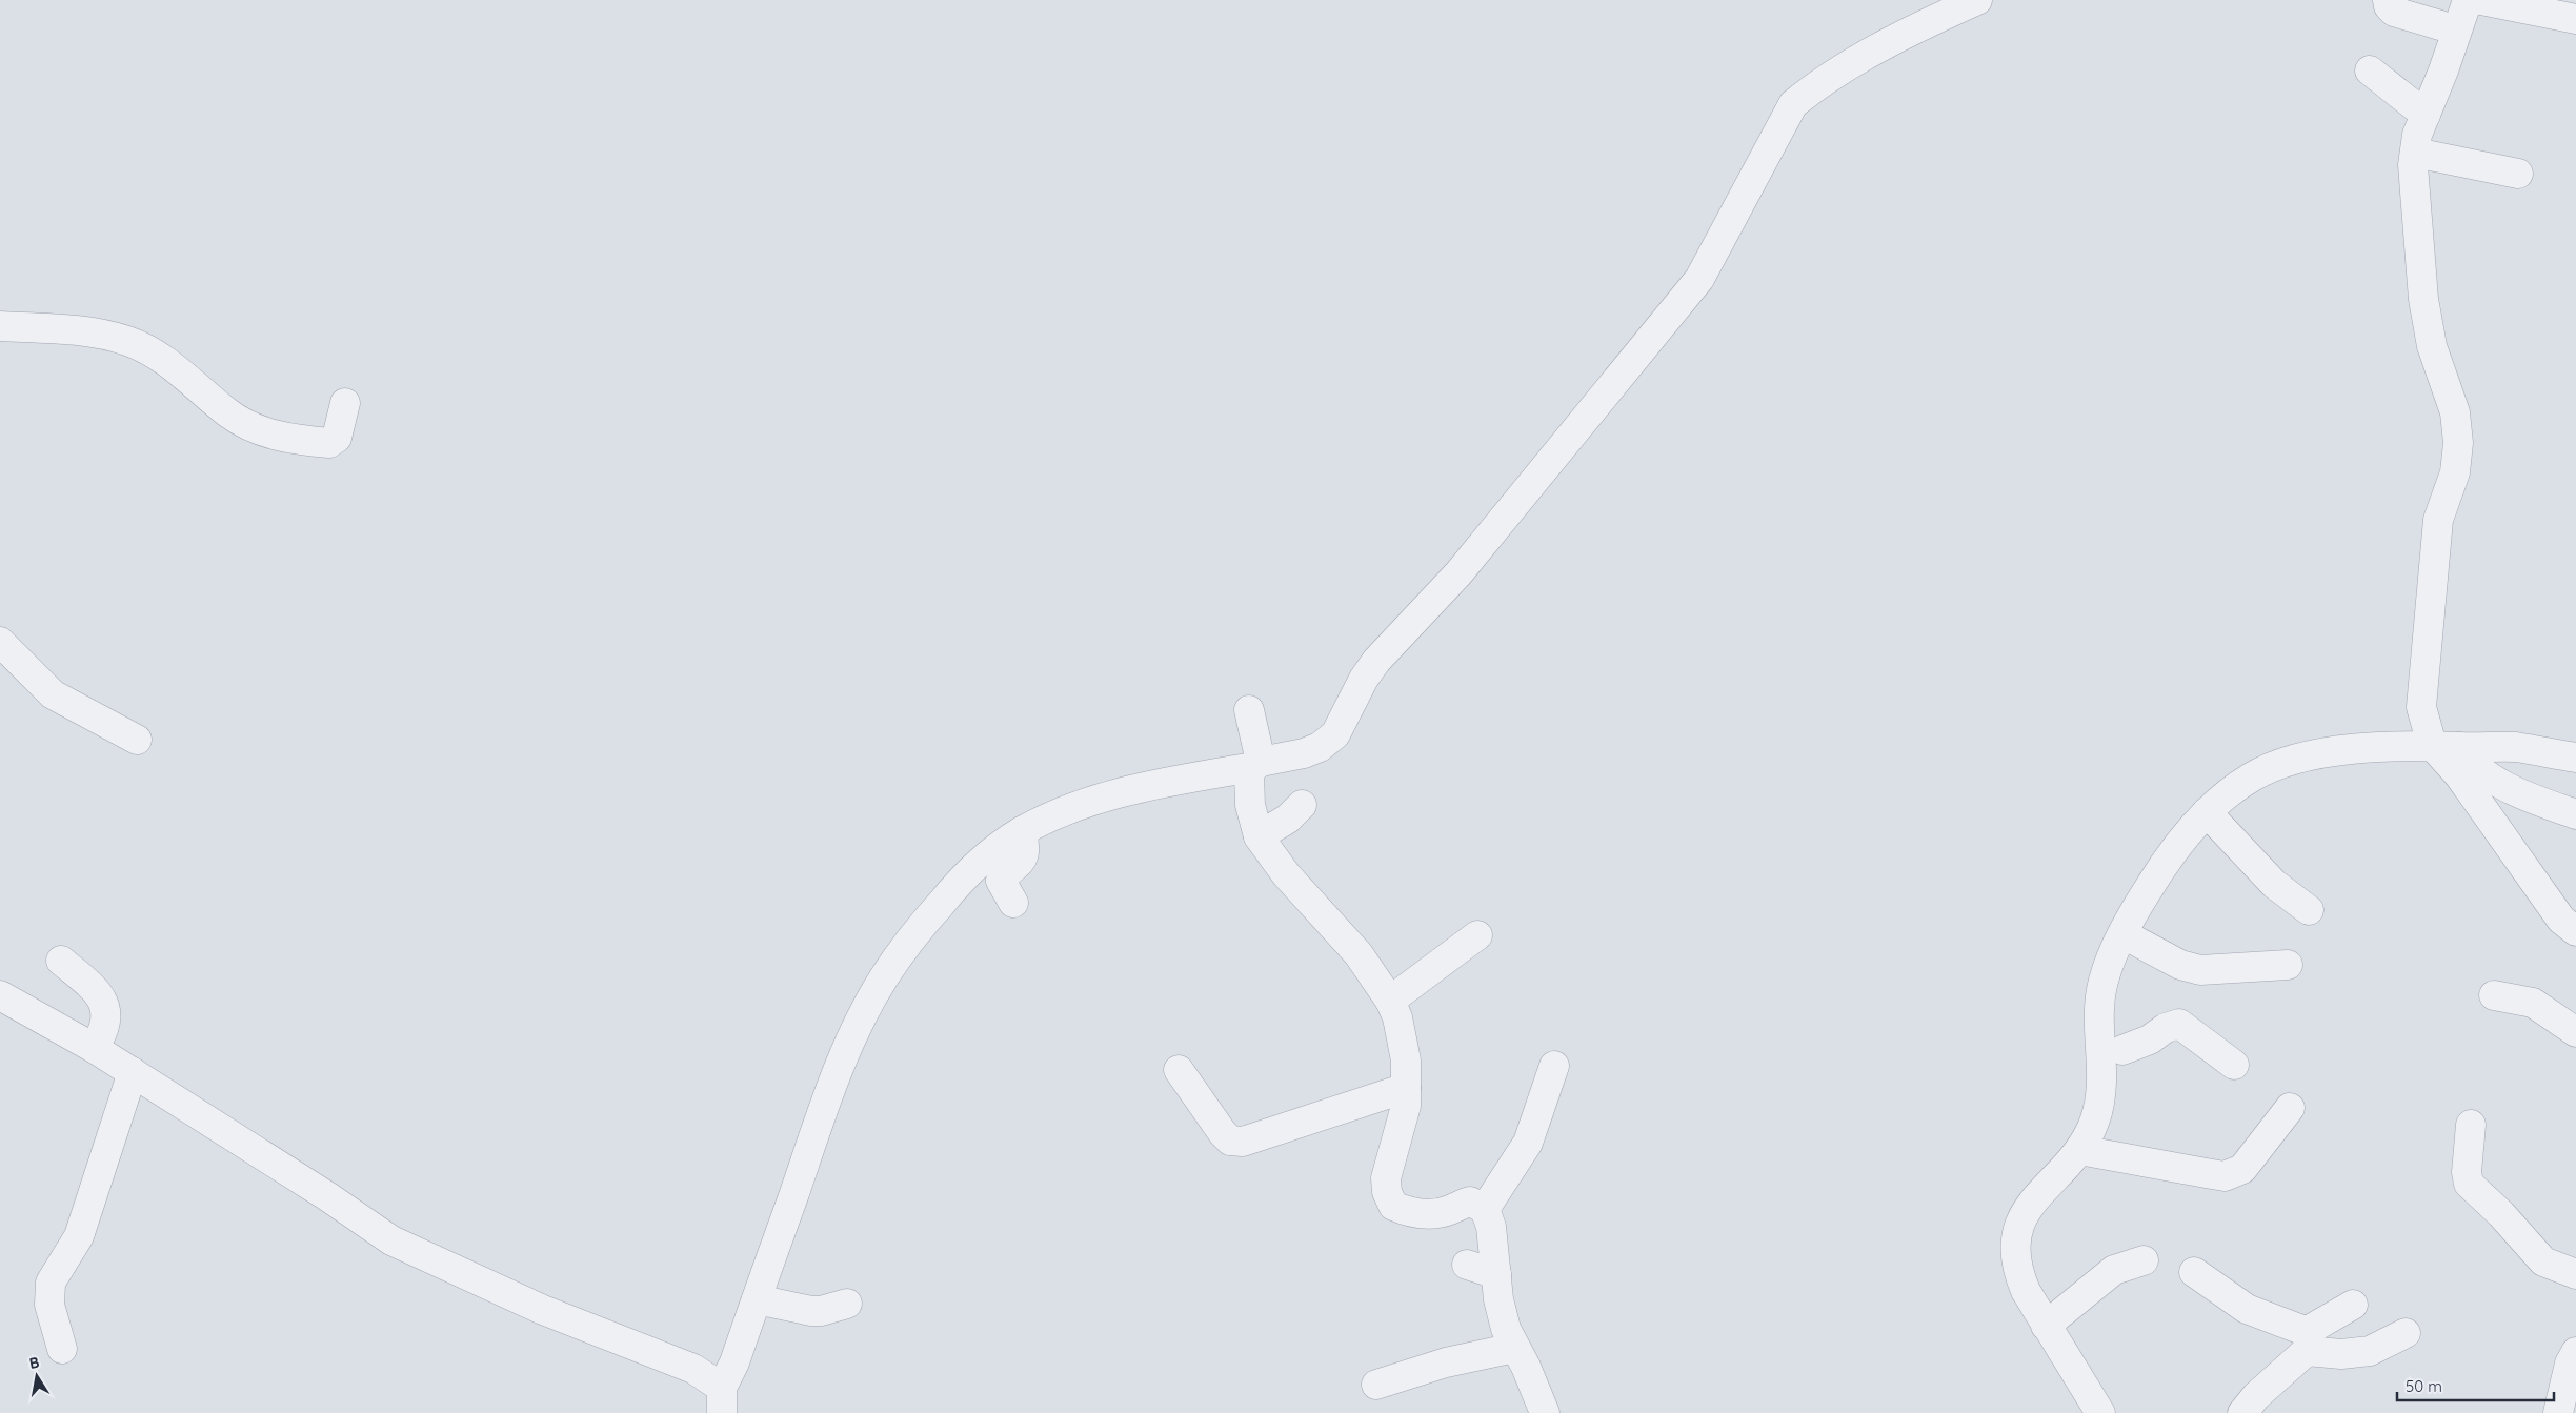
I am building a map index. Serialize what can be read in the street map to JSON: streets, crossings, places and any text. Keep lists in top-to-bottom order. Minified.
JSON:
{"scale_bar":"50 m","north":"top"}
